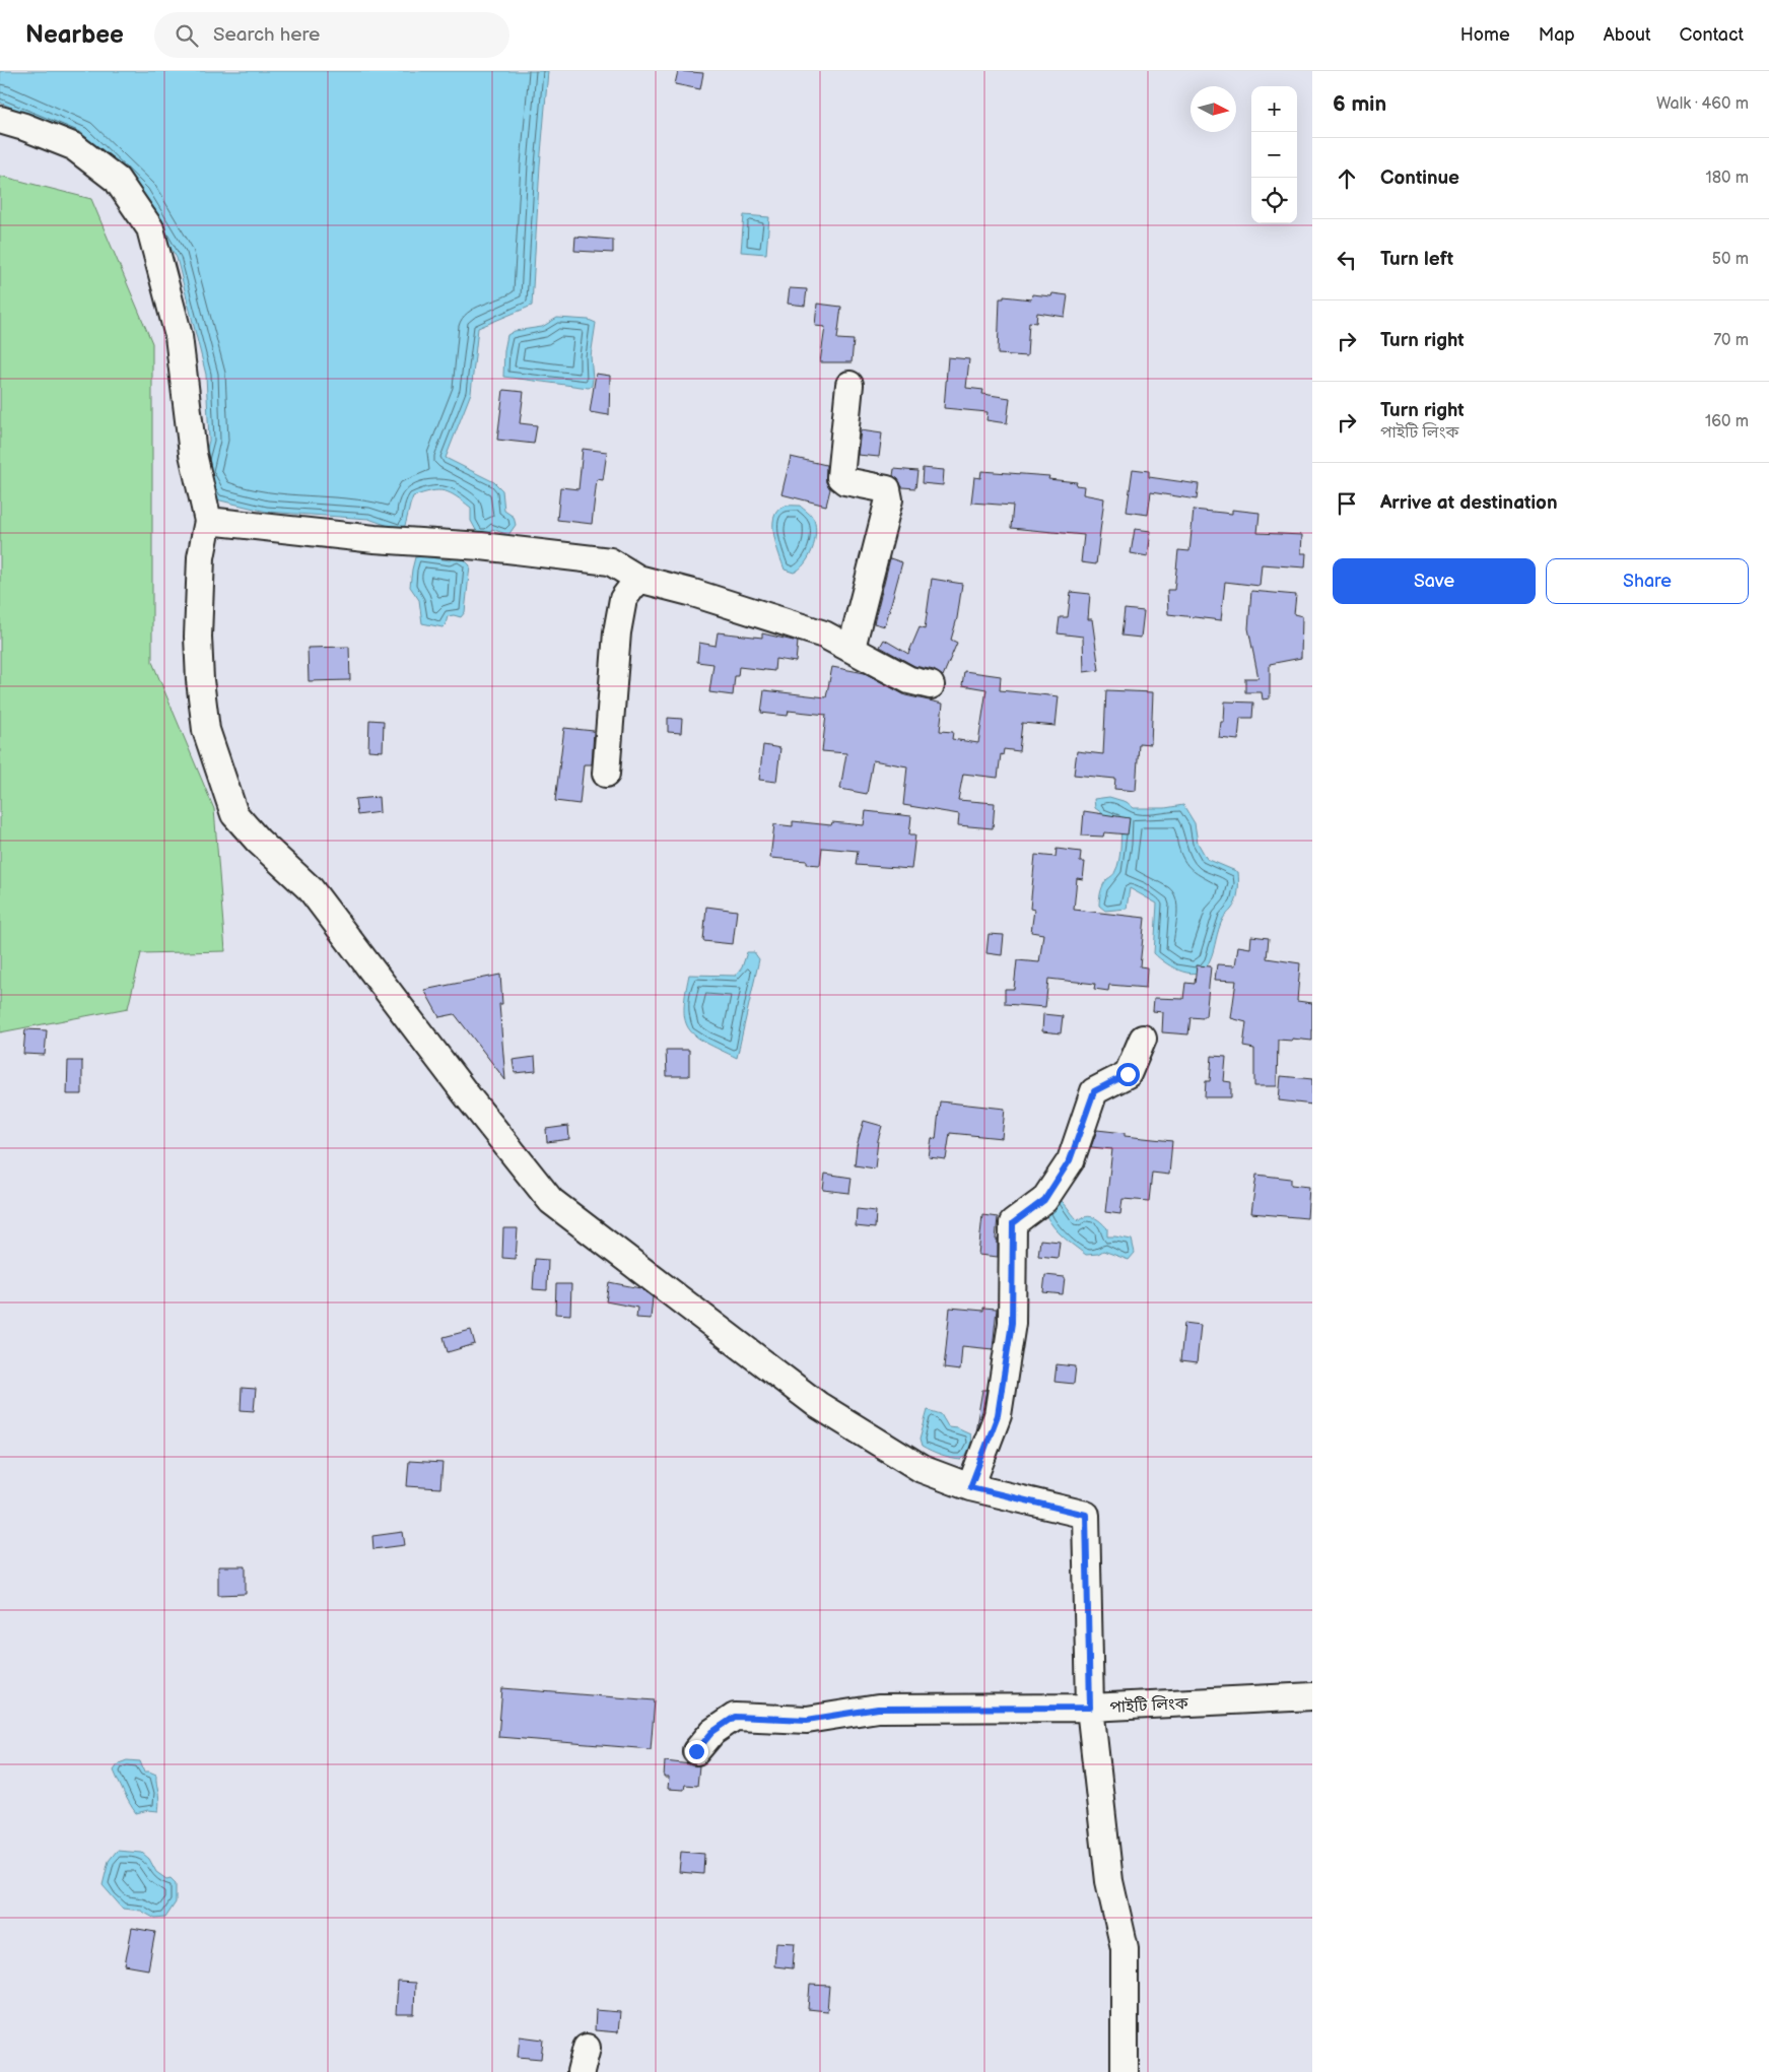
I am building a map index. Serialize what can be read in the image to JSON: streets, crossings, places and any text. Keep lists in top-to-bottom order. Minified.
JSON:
{"streets":{"street":["পাইটি লিংক"]},"north":"right","page":{"header":"Nearbee","search":"Search here","nav":["Home","Map","About","Contact"],"heading":["6 min","Walk · 460 m"],"map_buttons":["+","−"],"list":[["Continue","180 m"],["Turn left","50 m"],["Turn right","70 m"],["Turn right","পাইটি লিংক","160 m"],"Arrive at destination"],"buttons":["Save","Share"]}}
